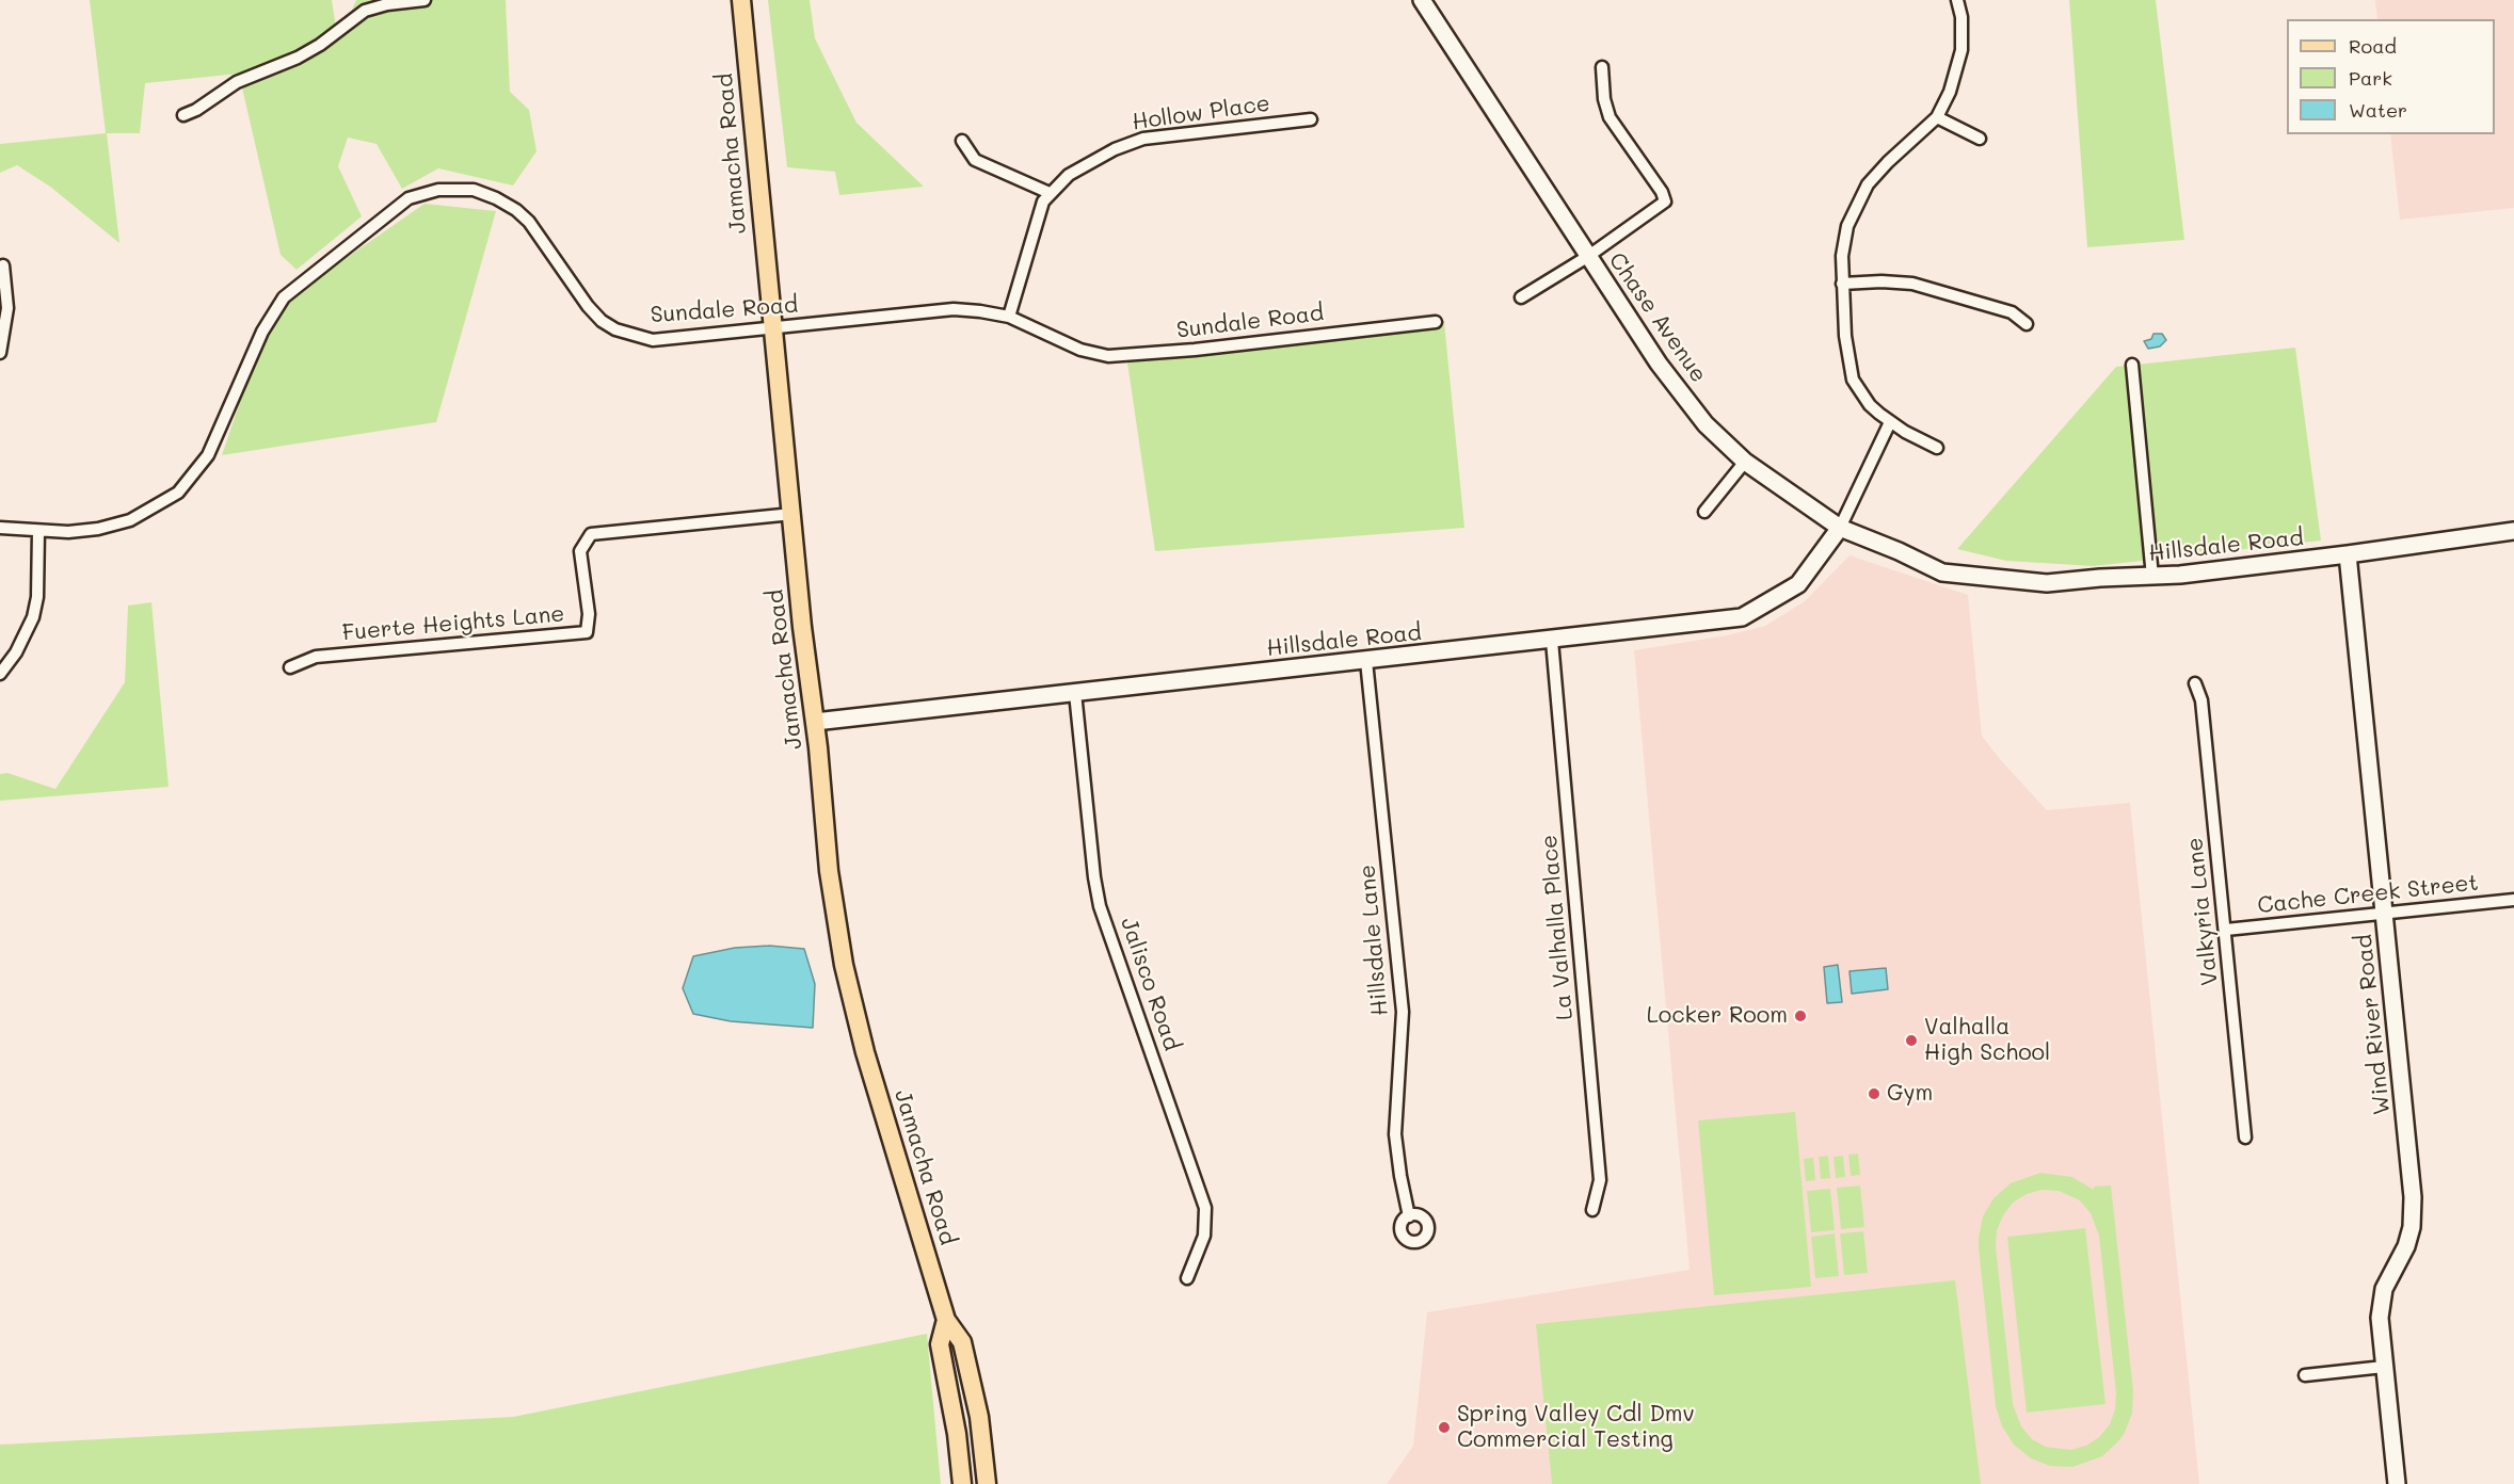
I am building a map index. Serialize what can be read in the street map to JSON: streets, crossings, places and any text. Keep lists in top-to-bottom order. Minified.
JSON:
{"streets":{"main road":["Jamacha Road"],"street":["Hollow Place","Sundale Road","Chase Avenue","Hillsdale Road","Fuerte Heights Lane","Cache Creek Street","Valkyria Lane","La Valhalla Place","Hillsdale Lane","Jalisco Road","Wind River Road"]},"crossings":[["Hollow Place","Sundale Road"],["Jamacha Road","Sundale Road"],["Jamacha Road","Hillsdale Road"],["Jamacha Road","Fuerte Heights Lane"],["Chase Avenue","Hillsdale Road"],["Hillsdale Road","La Valhalla Place"],["Hillsdale Road","Hillsdale Lane"],["Hillsdale Road","Jalisco Road"],["Hillsdale Road","Wind River Road"],["Cache Creek Street","Valkyria Lane"],["Cache Creek Street","Wind River Road"]],"places":["Locker Room","Valhalla High School","Gym","Spring Valley Cdl Dmv Commercial Testing"],"legend":["Road","Park","Water"]}
